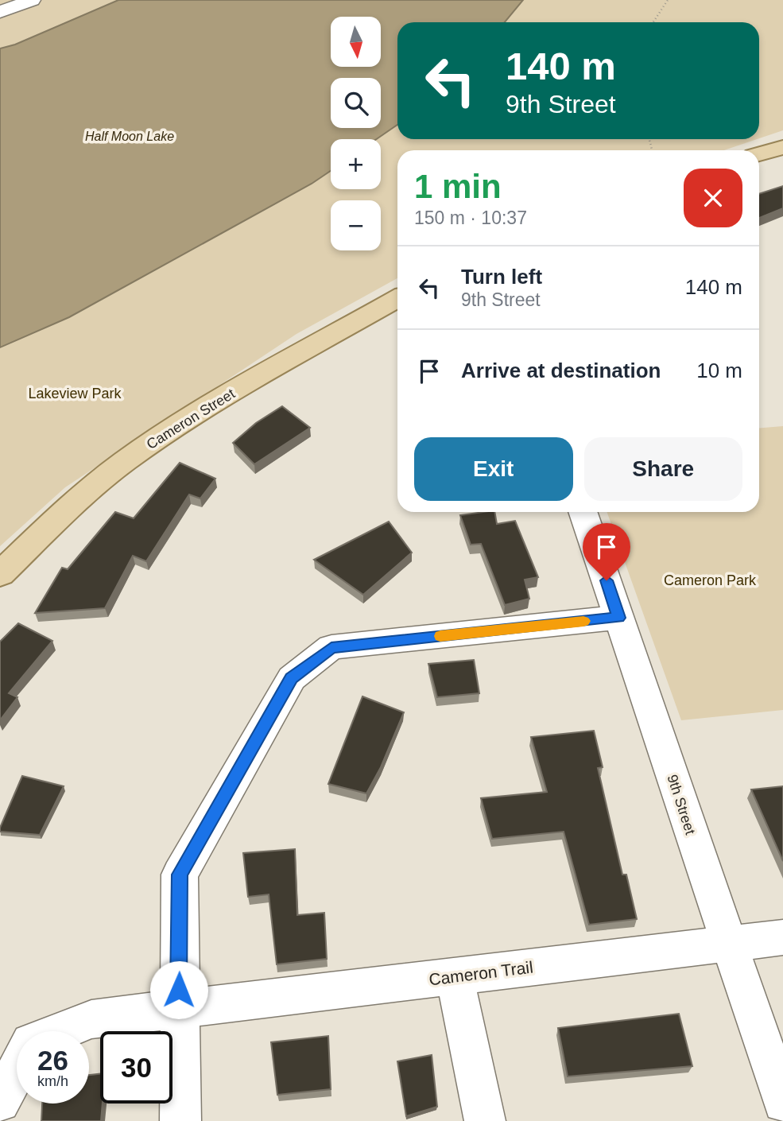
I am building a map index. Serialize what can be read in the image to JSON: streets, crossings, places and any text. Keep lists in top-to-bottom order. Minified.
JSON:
{"streets":{"main road":["Cameron Street"],"street":["9th Street","Cameron Trail"]},"crossings":[["9th Street","Cameron Trail"]],"water":["Half Moon Lake"],"parks":["Lakeview Park","Cameron Park"],"north":"bottom","page":{"map_buttons":["+","−"],"turn":["140 m","9th Street"],"heading":["1 min","150 m · 10:37"],"list":[{"name":"Turn left","note":"9th Street","value":"140 m"},{"name":"Arrive at destination","value":"10 m"}],"buttons":["Exit","Share"],"speed":"26 km/h","limit":"30"}}
